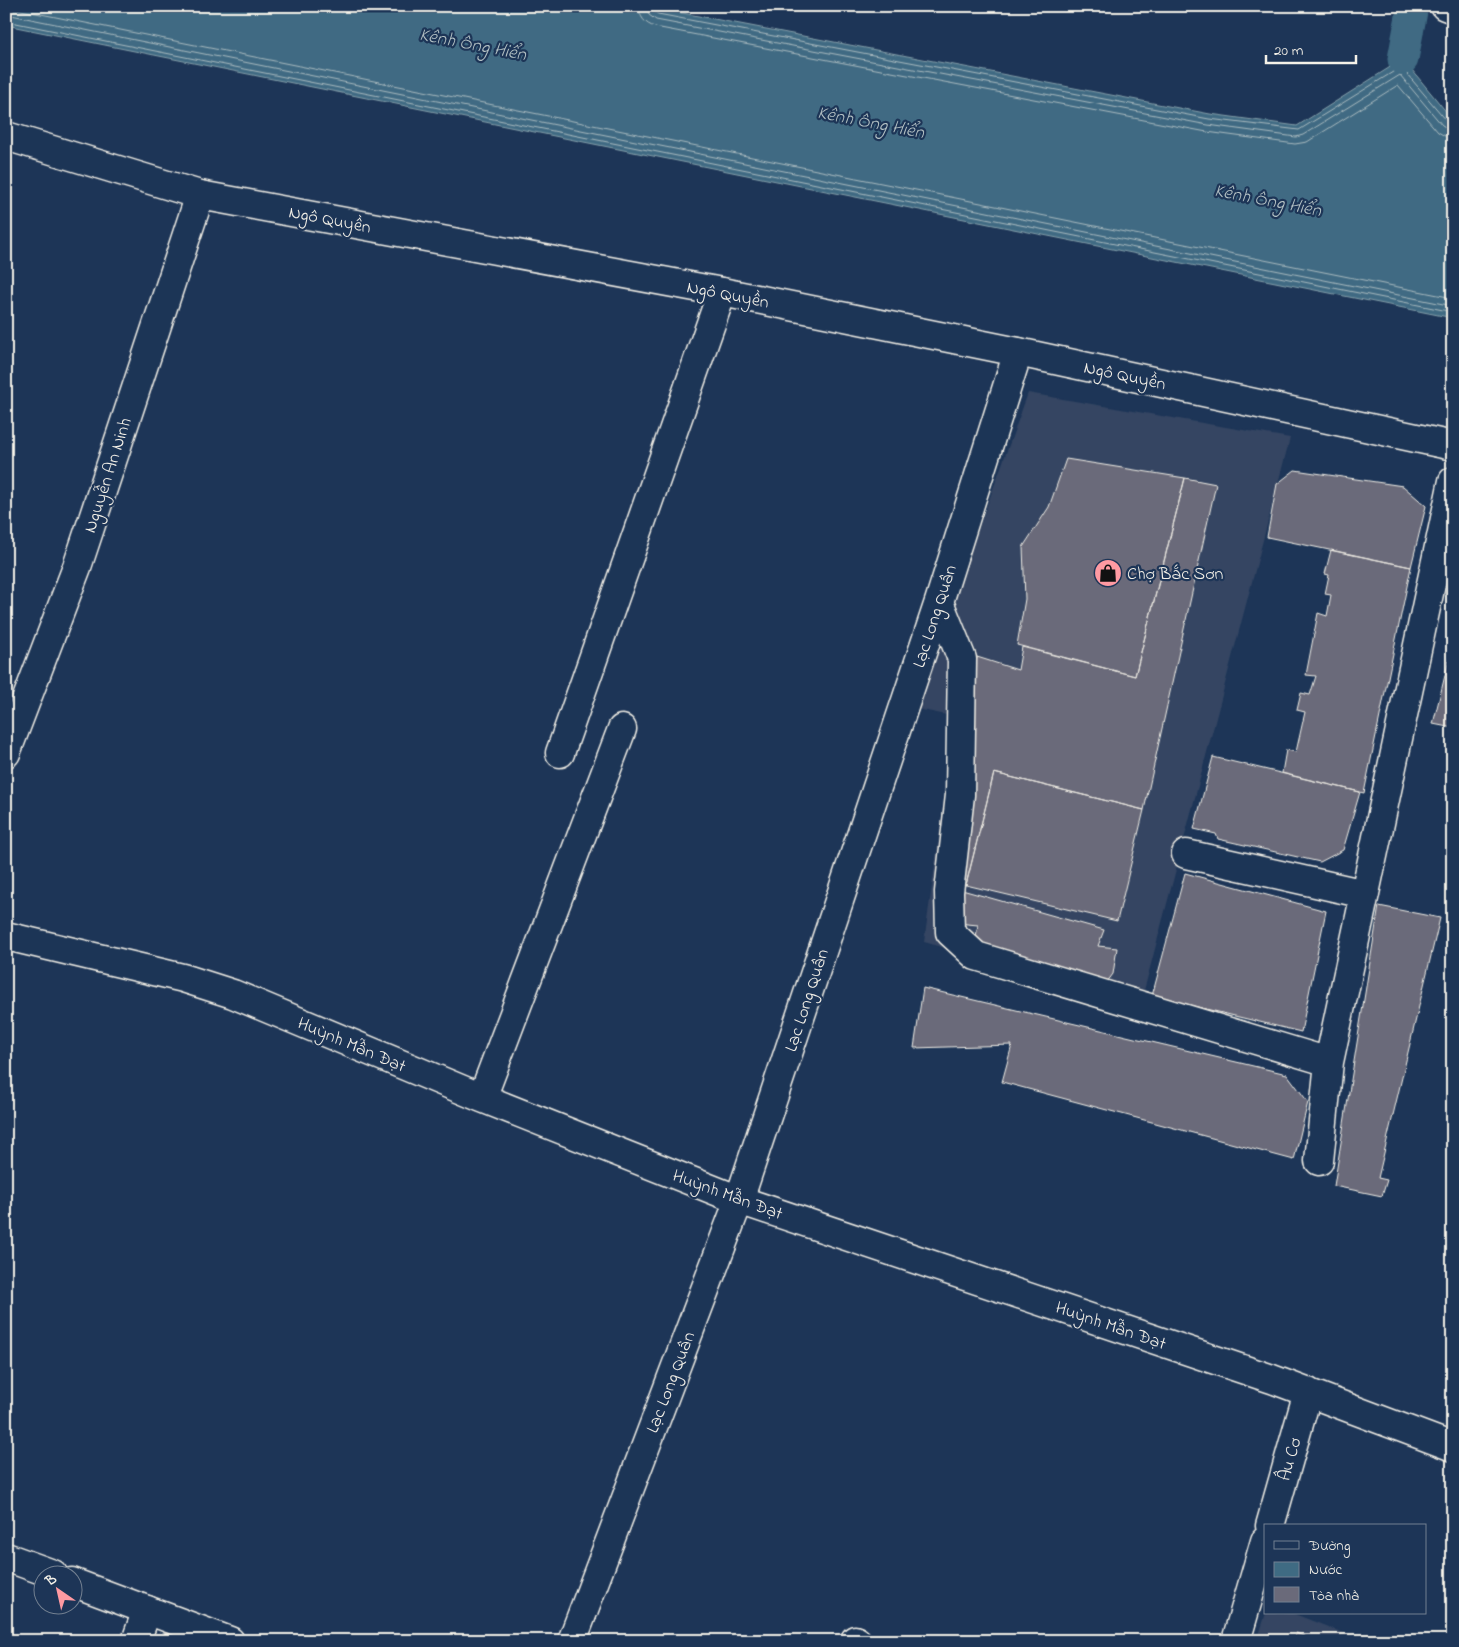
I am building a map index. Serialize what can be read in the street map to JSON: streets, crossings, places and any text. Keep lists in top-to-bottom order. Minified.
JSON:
{"streets":{"street":["Ngô Quyền","Nguyễn An Ninh","Lạc Long Quân","Huỳnh Mẫn Đạt","Âu Cơ"]},"crossings":[["Ngô Quyền","Nguyễn An Ninh"],["Ngô Quyền","Lạc Long Quân"],["Lạc Long Quân","Huỳnh Mẫn Đạt"],["Huỳnh Mẫn Đạt","Âu Cơ"]],"water":["Kênh Ông Hiển"],"places":{"shop":["Chợ Bắc Sơn"]},"legend":["Đường","Nước","Tòa nhà"],"scale_bar":"20 m","north":"top left"}
